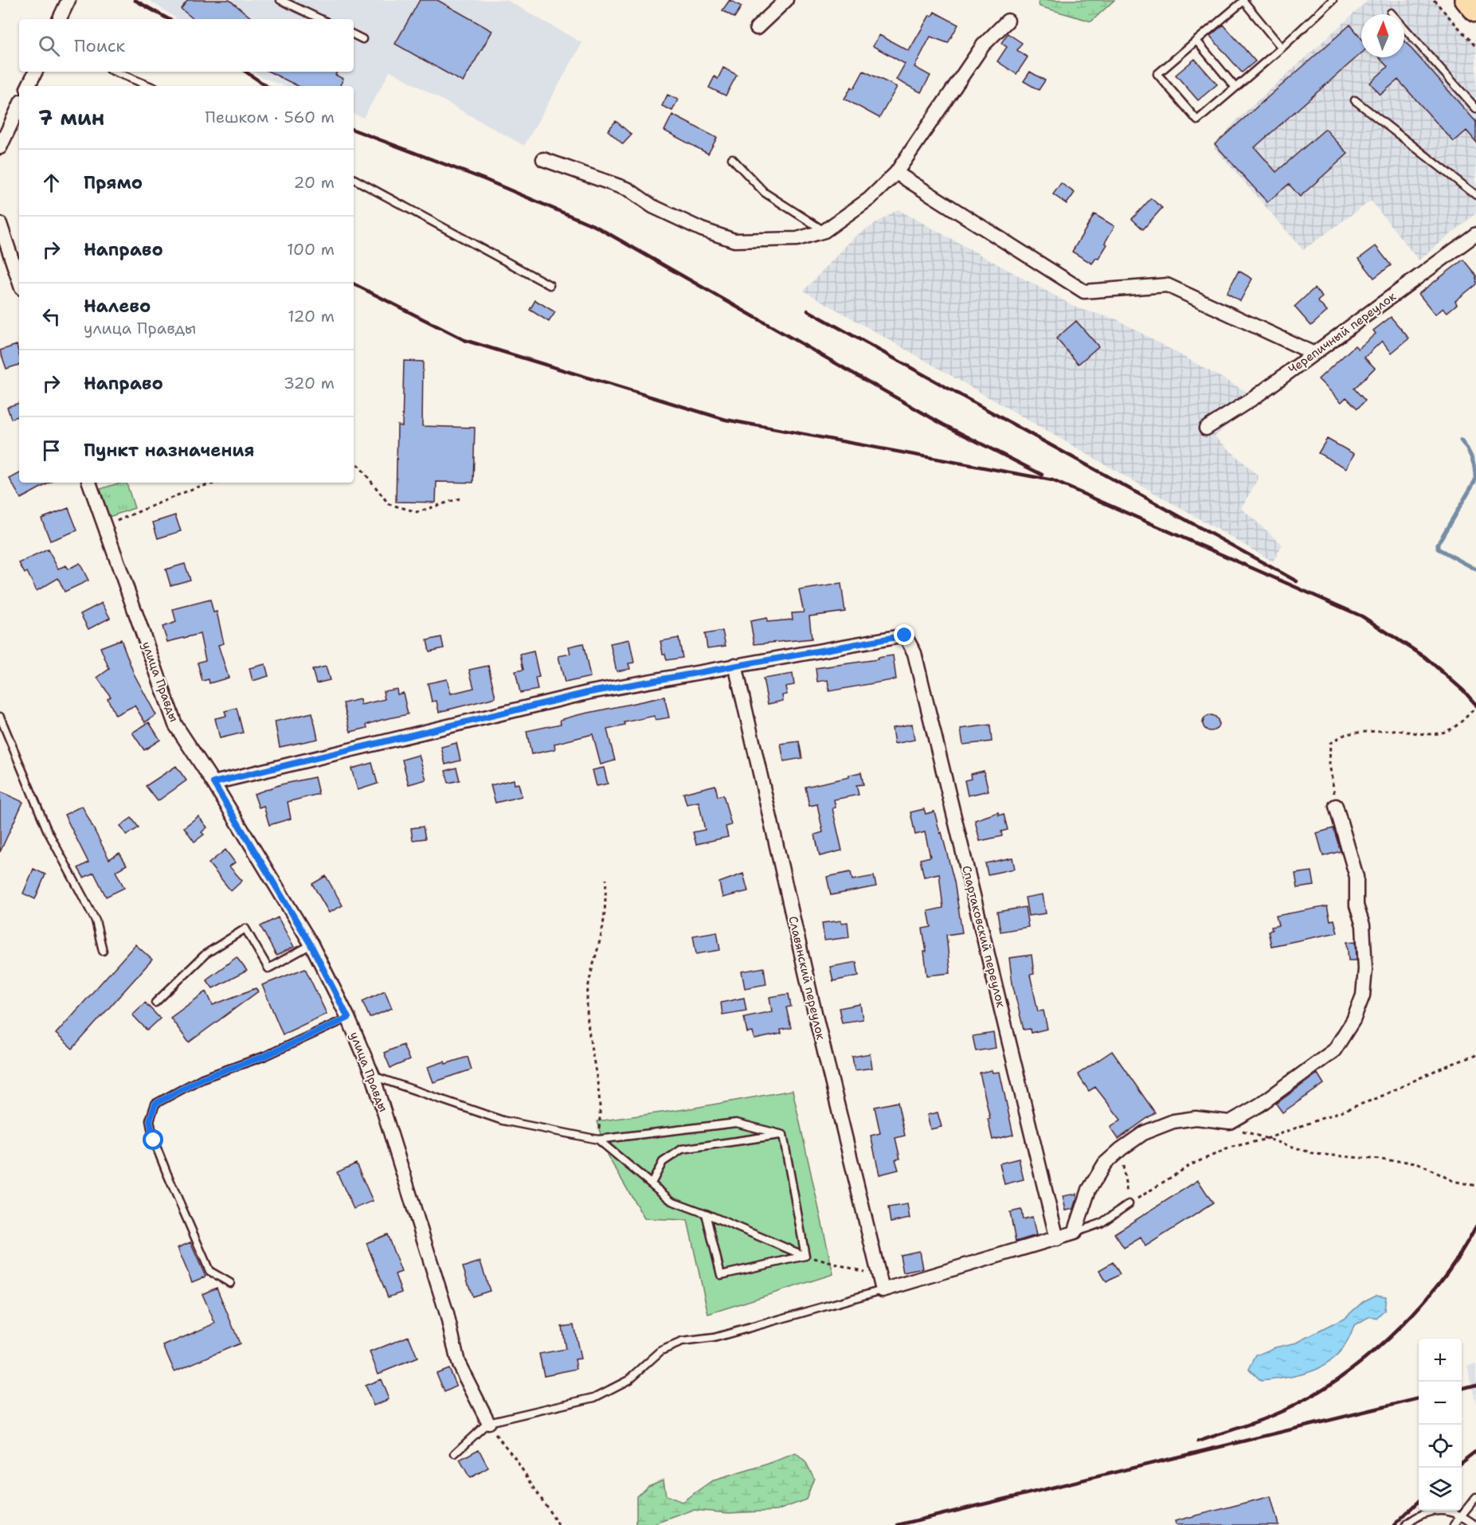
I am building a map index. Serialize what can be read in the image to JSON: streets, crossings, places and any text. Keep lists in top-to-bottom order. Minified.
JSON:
{"streets":{"street":["Черепичный переулок","улица Правды","Спартаковский переулок","Славянский переулок"]},"crossings":[["Спартаковский переулок","Славянский переулок"]],"north":"top","page":{"search":"Поиск","heading":["7 мин","Пешком · 560 m"],"list":[["Прямо","20 m"],["Направо","100 m"],["Налево","улица Правды","120 m"],["Направо","320 m"],"Пункт назначения"],"map_buttons":["+","−"]}}
